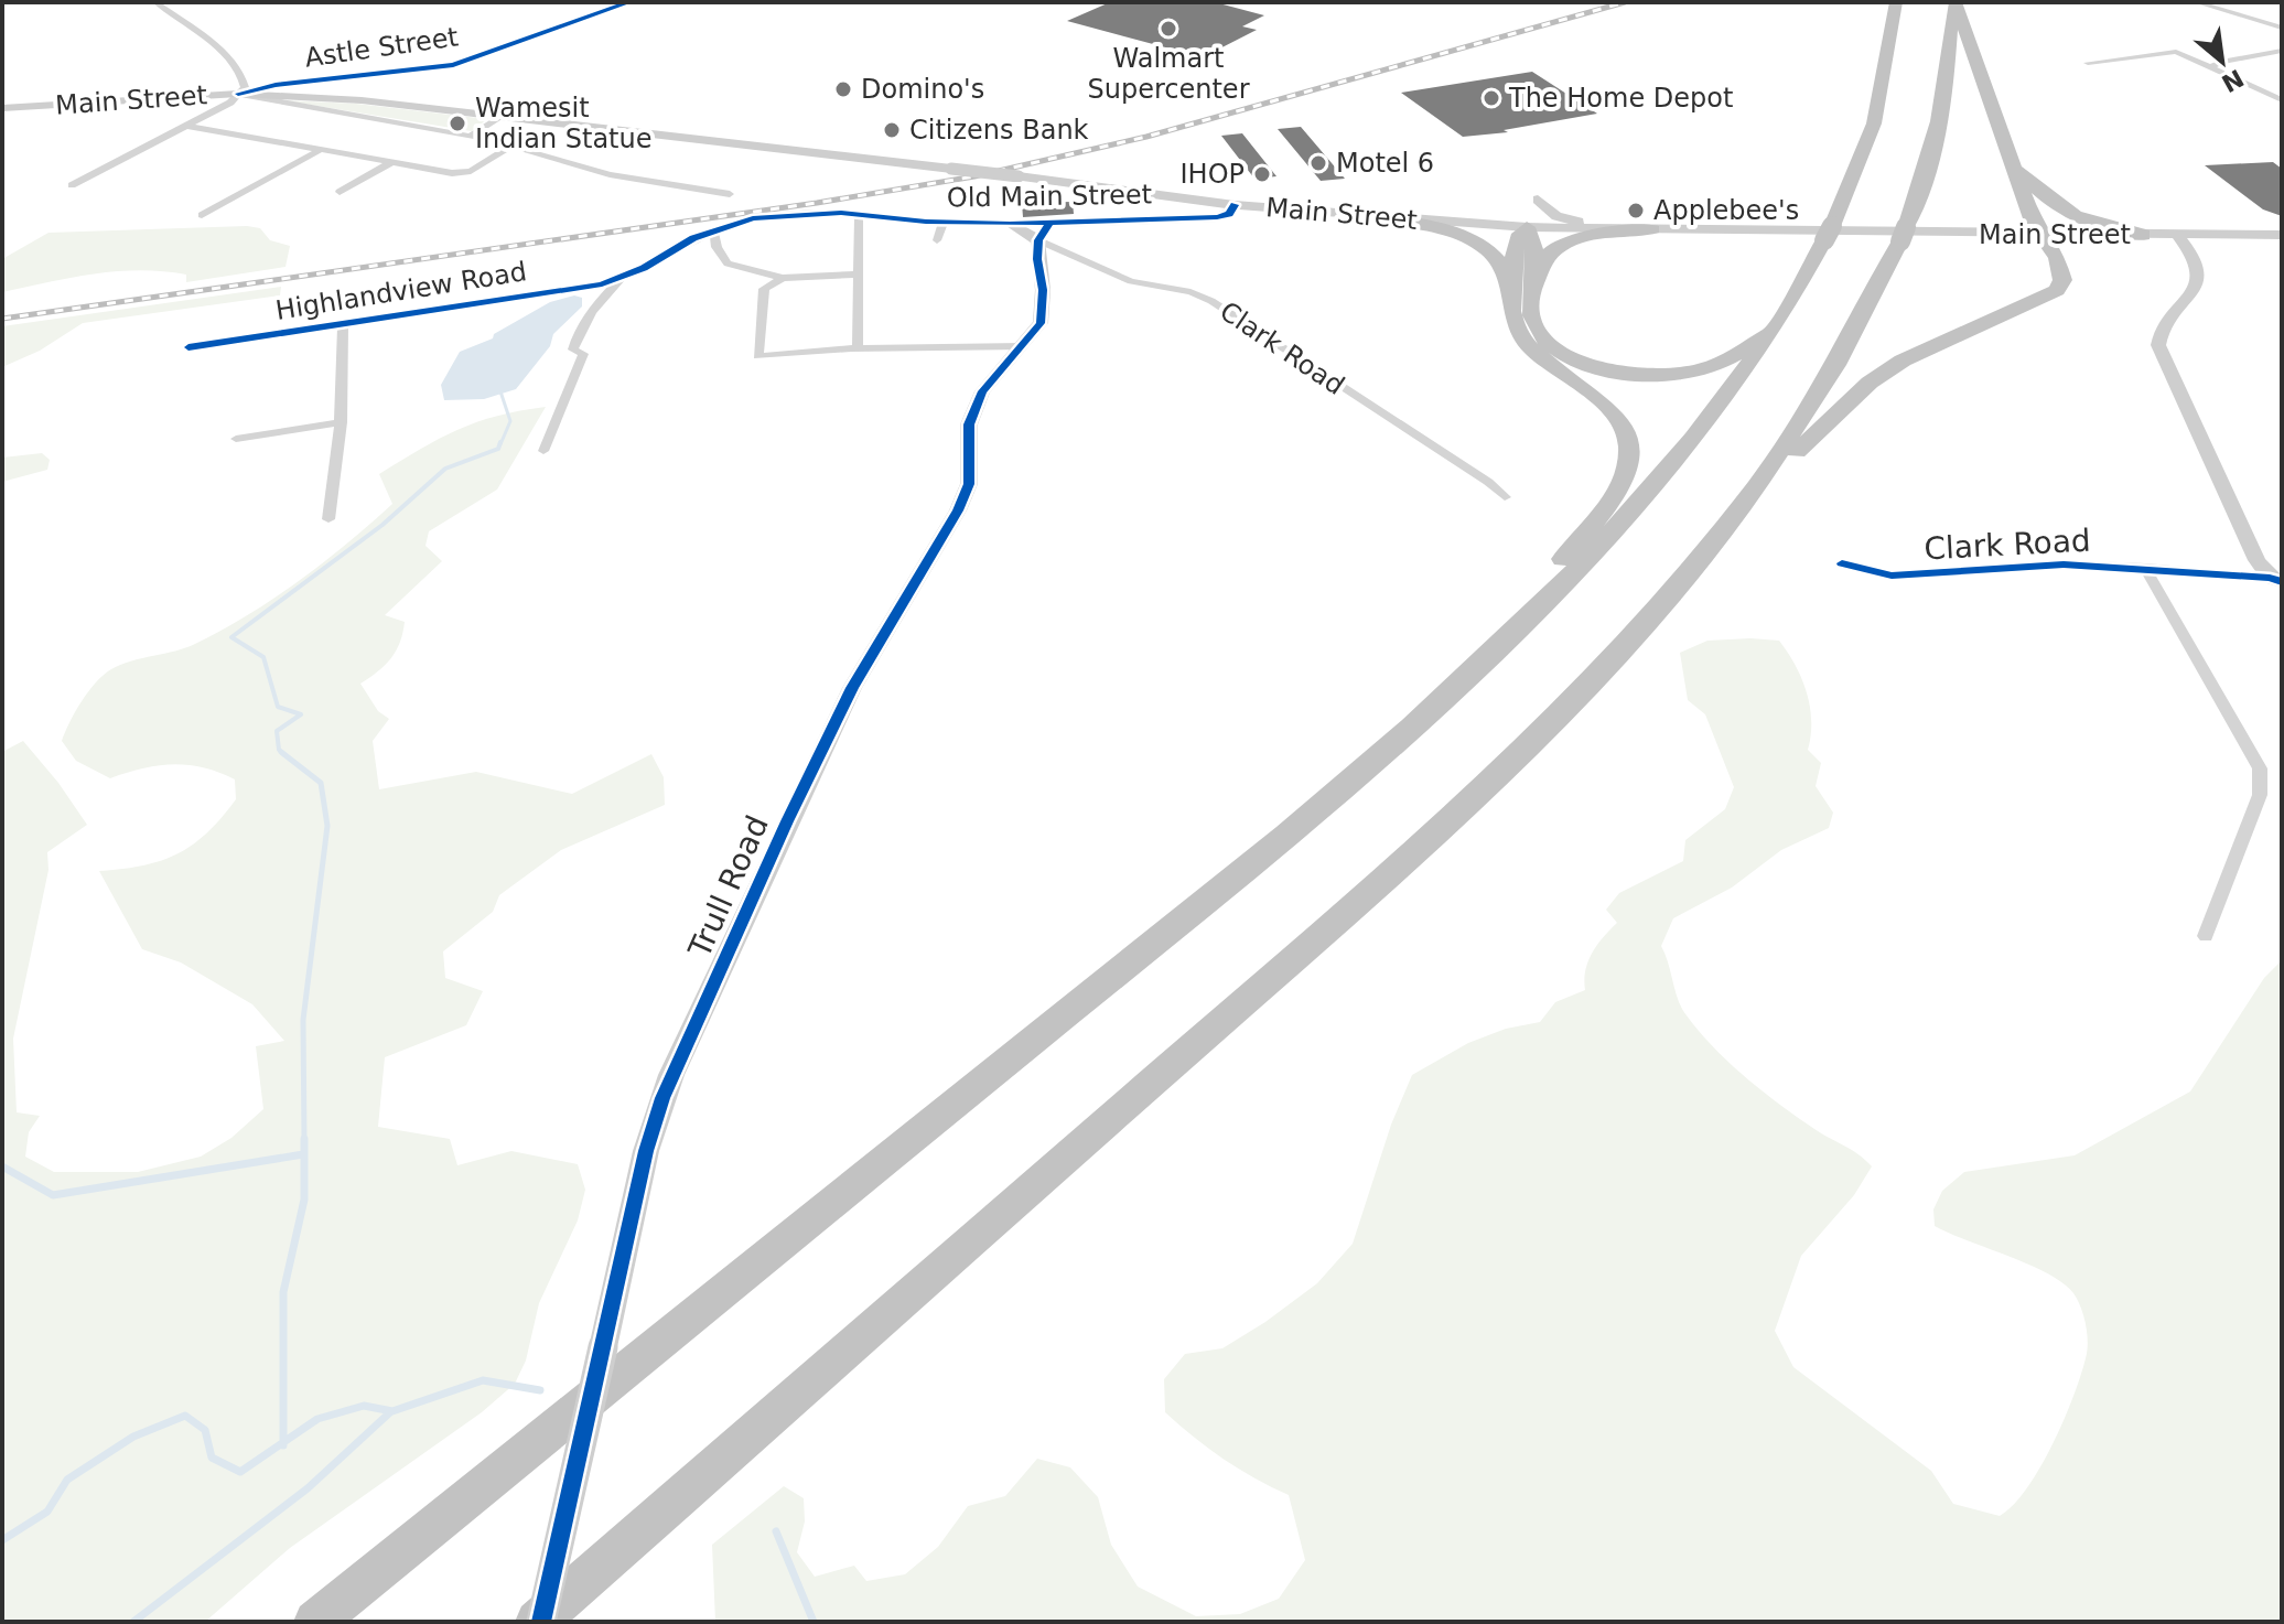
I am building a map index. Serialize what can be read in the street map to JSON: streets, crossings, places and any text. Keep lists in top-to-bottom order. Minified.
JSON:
{"streets":{"street":["Astle Street","Main Street","Old Main Street","Highlandview Road","Clark Road","Trull Road"]},"crossings":[["Astle Street","Main Street"],["Main Street","Old Main Street"],["Old Main Street","Highlandview Road"],["Old Main Street","Clark Road"],["Old Main Street","Trull Road"],["Clark Road","Trull Road"]],"places":["Walmart Supercenter","Domino's","The Home Depot","Wamesit Indian Statue","Citizens Bank","Motel 6","IHOP","Applebee's"],"north":"bottom right"}
